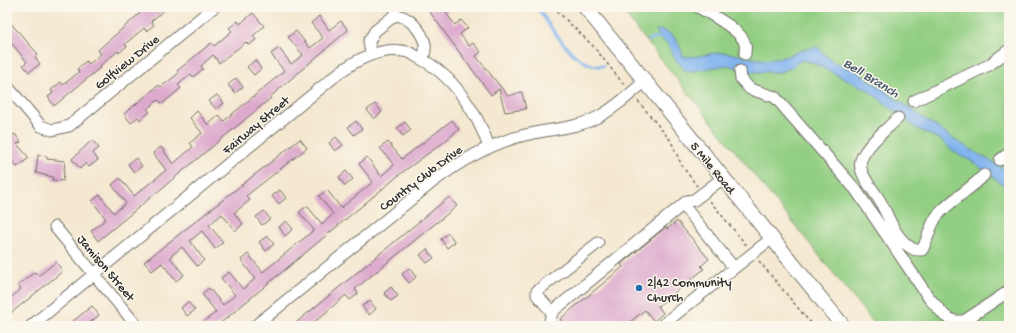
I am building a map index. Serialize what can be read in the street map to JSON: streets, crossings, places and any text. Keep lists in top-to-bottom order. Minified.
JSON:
{"streets":{"main road":["5 Mile Road"],"street":["Golfview Drive","Fairway Street","Country Club Drive","Jamison Street"]},"crossings":[["Fairway Street","Country Club Drive"],["Fairway Street","Jamison Street"],["5 Mile Road","Country Club Drive"]],"water":["Bell Branch"],"places":["2|42 Community Church"]}
